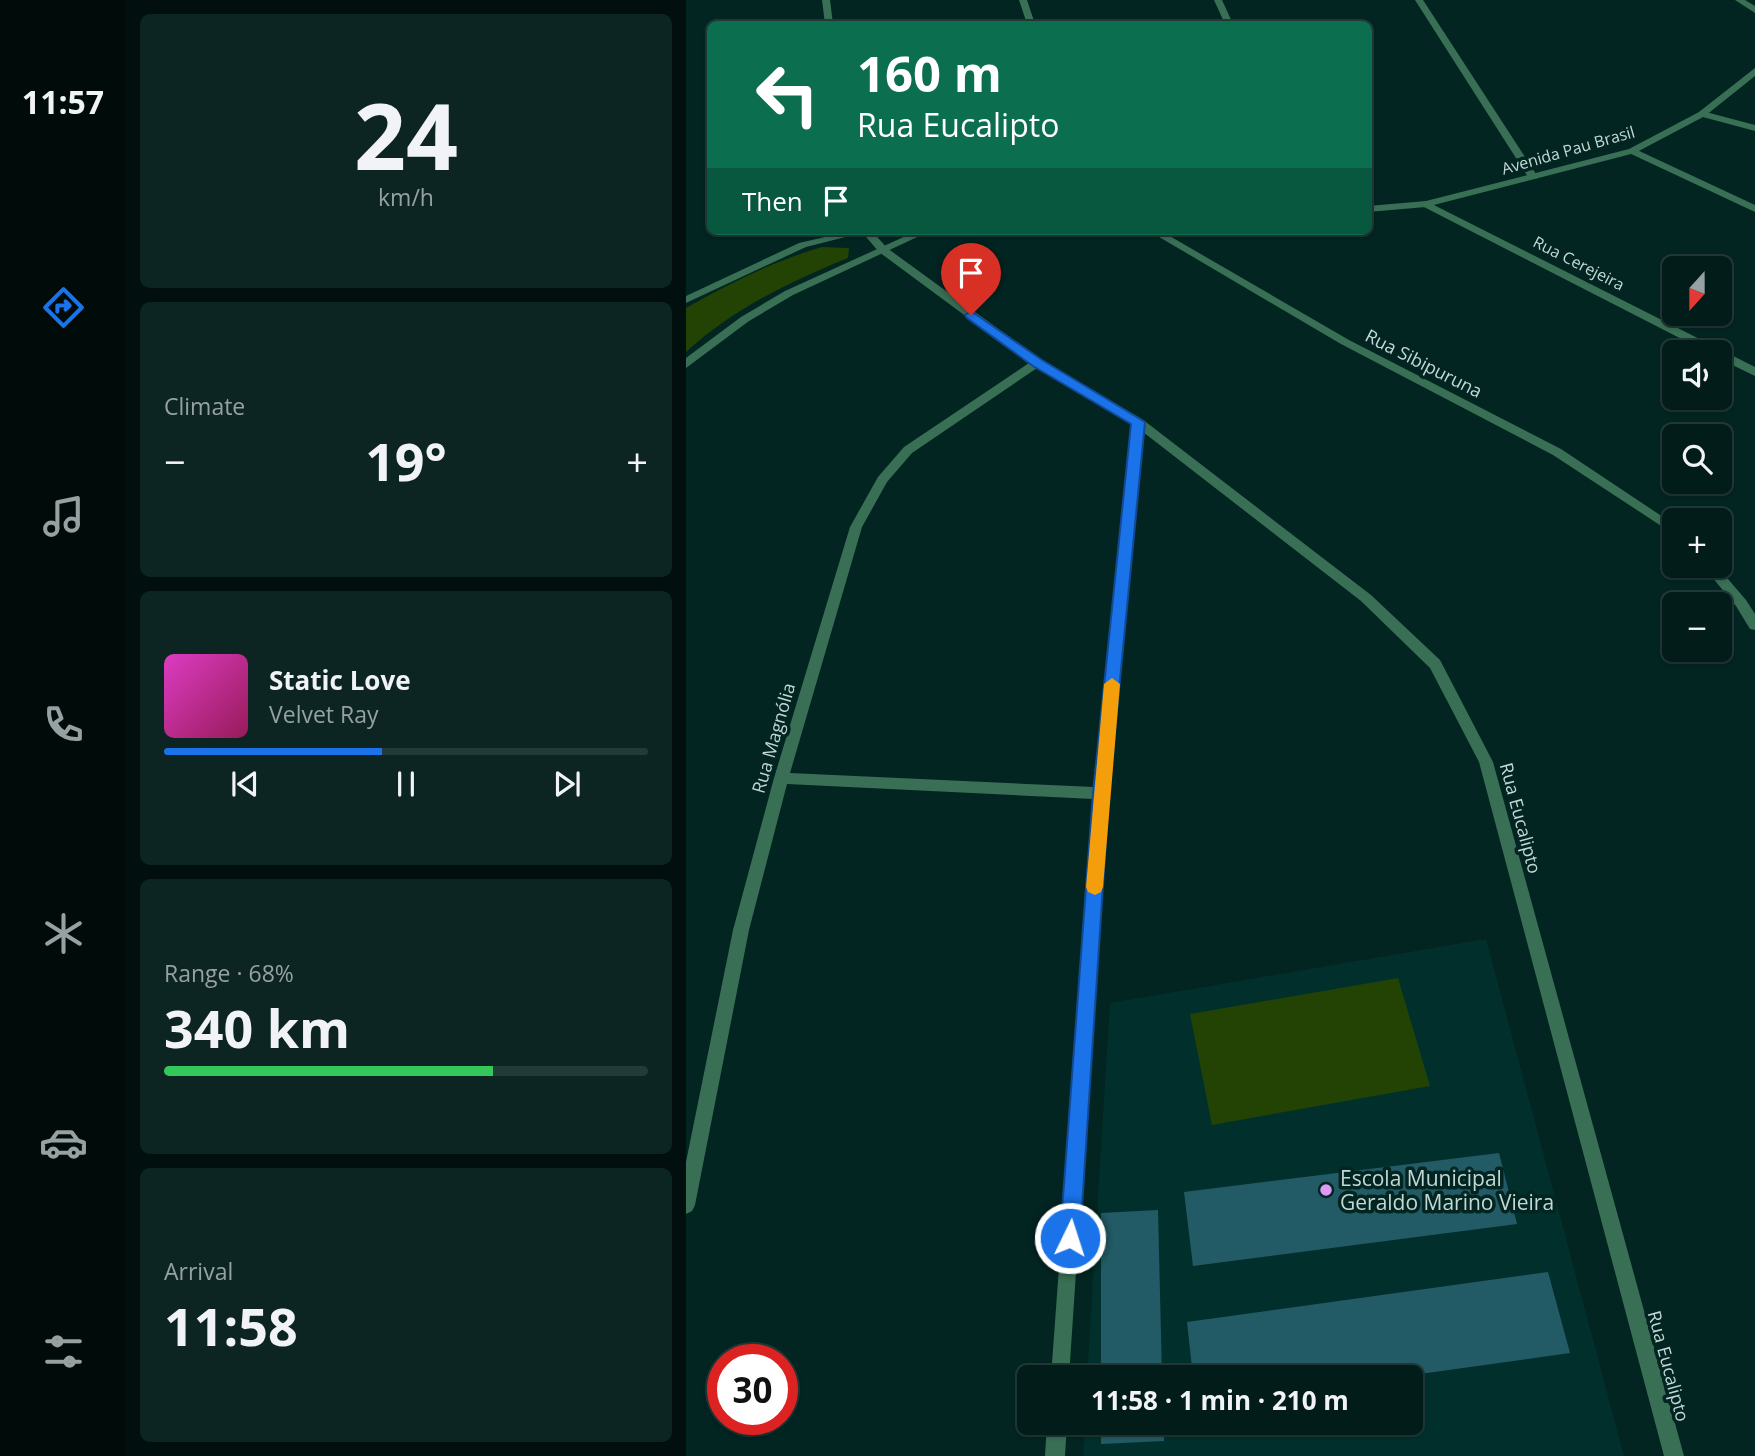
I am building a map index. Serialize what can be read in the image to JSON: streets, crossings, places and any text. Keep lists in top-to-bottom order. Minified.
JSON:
{"streets":{"street":["Avenida Pau Brasil","Rua Cerejeira","Rua Sibipuruna","Rua Magnólia","Rua Eucalipto"]},"crossings":[["Avenida Pau Brasil","Rua Cerejeira"],["Rua Magnólia","Rua Eucalipto"]],"places":["Escola Municipal Geraldo Marino Vieira"],"north":"bottom","page":{"tabs":"11:57","tile":[["24","km/h"],"Climate",["Range · 68%","340 km"],["Arrival","11:58"]],"turn":["160 m","Rua Eucalipto"],"then":"Then","map_buttons":["+","−"],"heat":["−","19°","+"],"song":["Static Love","Velvet Ray"],"limit":"30","trip":"11:58 · 1 min · 210 m"}}
